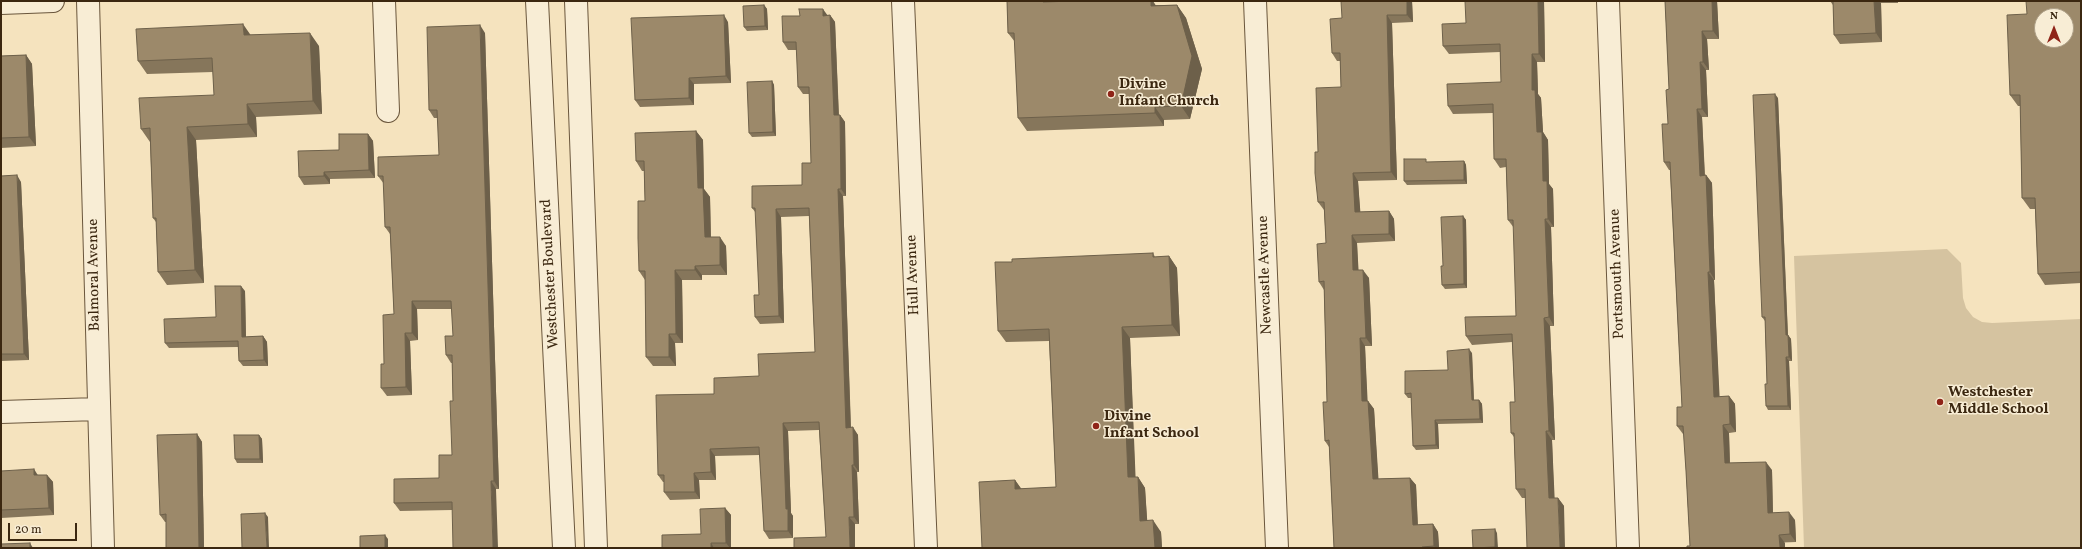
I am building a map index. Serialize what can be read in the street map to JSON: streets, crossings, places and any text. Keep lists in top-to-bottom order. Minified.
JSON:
{"streets":{"street":["Westchester Boulevard","Portsmouth Avenue","Balmoral Avenue","Hull Avenue","Newcastle Avenue"]},"places":["Divine Infant Church","Westchester Middle School","Divine Infant School"],"scale_bar":"20 m","north":"top"}
